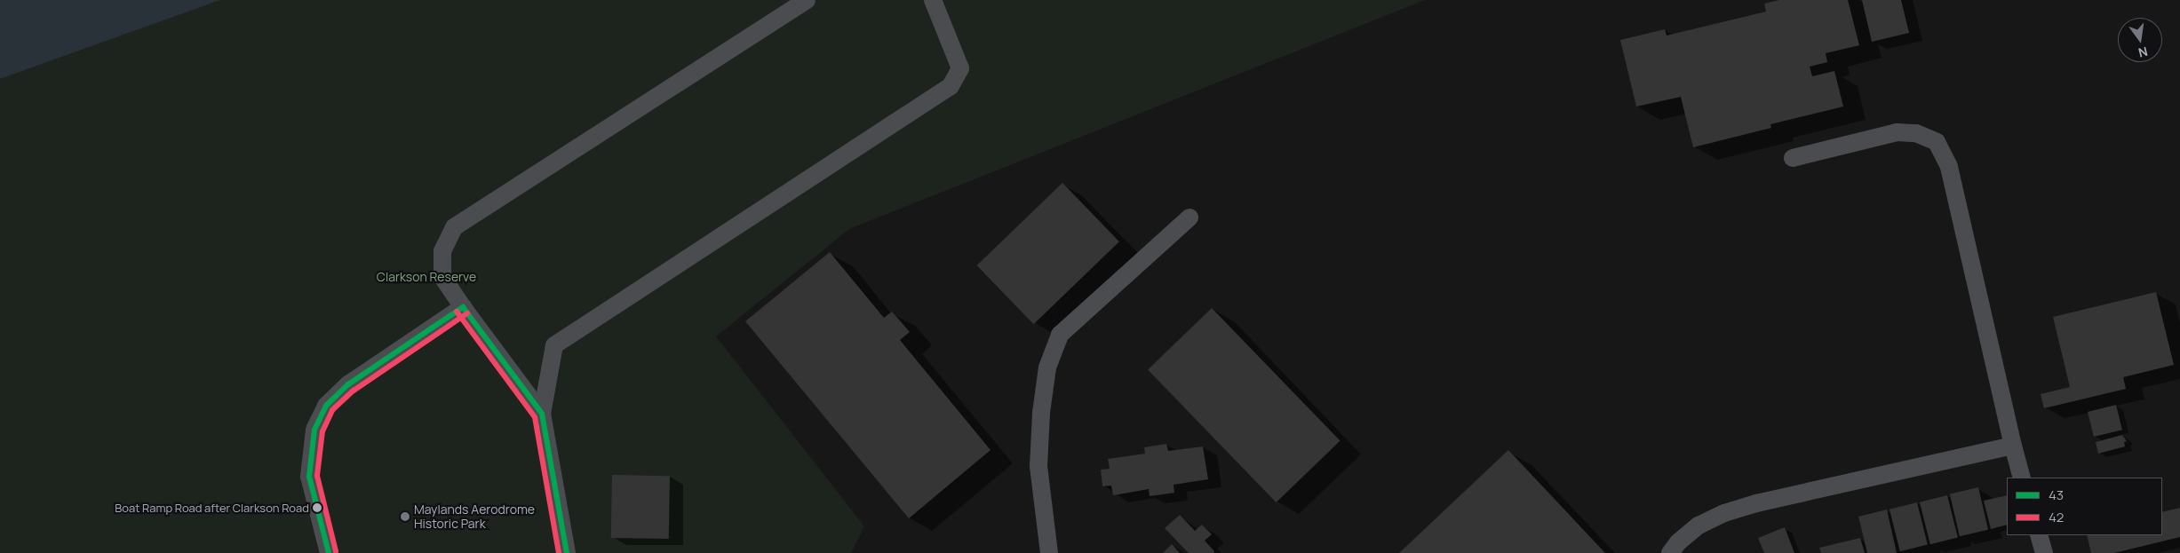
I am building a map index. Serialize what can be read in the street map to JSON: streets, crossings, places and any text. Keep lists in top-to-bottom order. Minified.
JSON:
{"parks":["Clarkson Reserve"],"places":["Boat Ramp Road after Clarkson Road","Maylands Aerodrome Historic Park"],"lines":["transit line 43","transit line 42"],"legend":["43","42"],"north":"bottom"}
